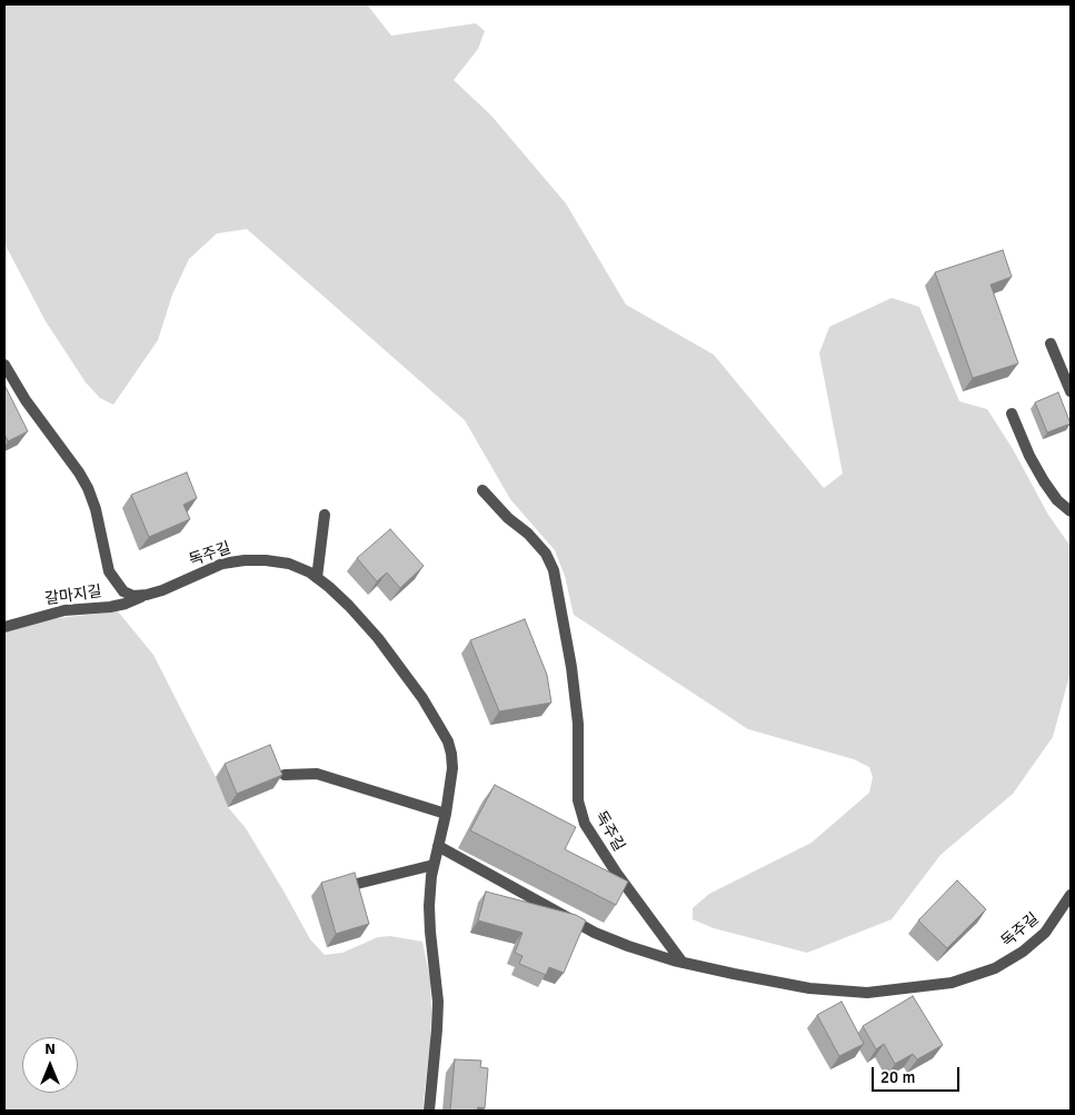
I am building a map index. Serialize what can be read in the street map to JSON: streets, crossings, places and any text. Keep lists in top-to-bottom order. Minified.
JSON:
{"streets":{"lane":["독주길","갈마지길"]},"crossings":[["독주길","갈마지길"]],"scale_bar":"20 m","north":"top"}
